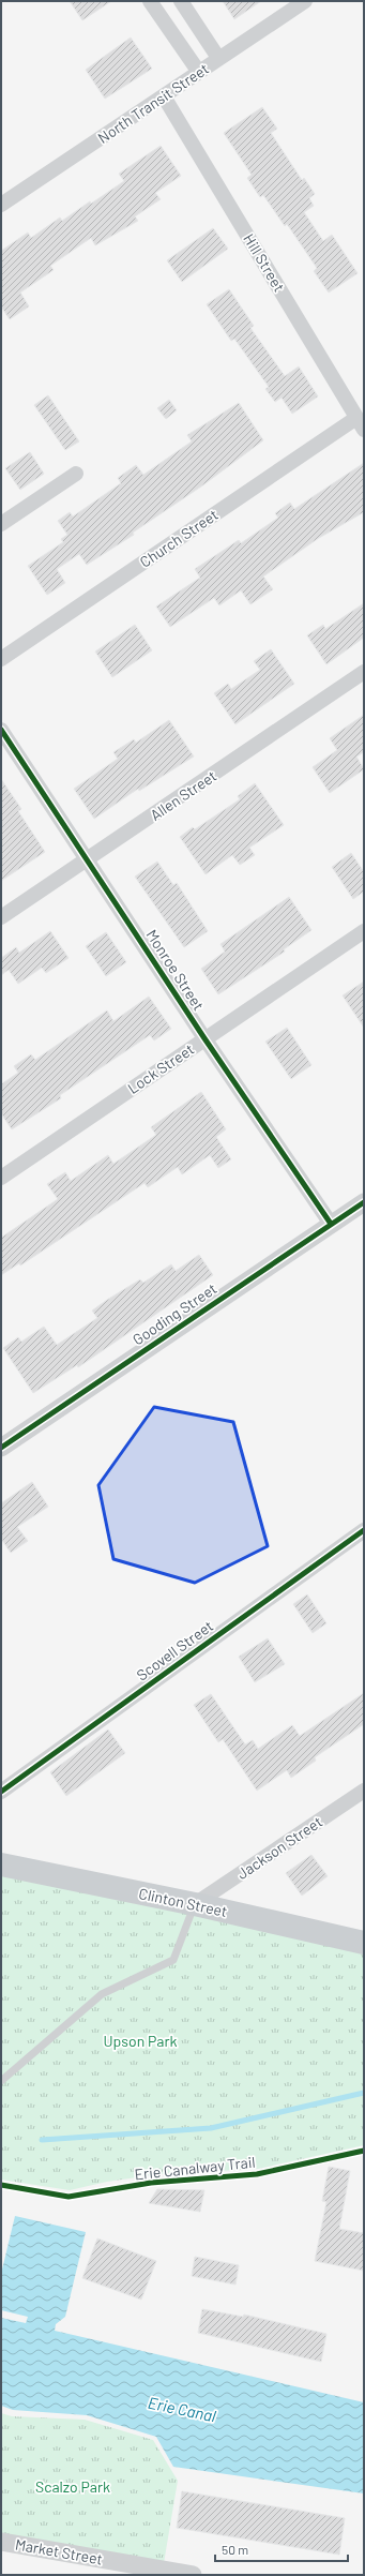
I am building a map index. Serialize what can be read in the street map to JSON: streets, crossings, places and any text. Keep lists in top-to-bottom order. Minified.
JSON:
{"streets":{"main road":["Clinton Street"],"street":["North Transit Street","Hill Street","Church Street","Allen Street","Monroe Street","Lock Street","Gooding Street","Scovell Street","Jackson Street","Market Street"],"cycle path":["Erie Canalway Trail"]},"crossings":[["North Transit Street","Hill Street"],["Hill Street","Church Street"],["Allen Street","Monroe Street"],["Monroe Street","Lock Street"],["Monroe Street","Gooding Street"],["Jackson Street","Clinton Street"]],"water":["Erie Canal"],"parks":["Upson Park","Scalzo Park"],"scale_bar":"50 m"}
